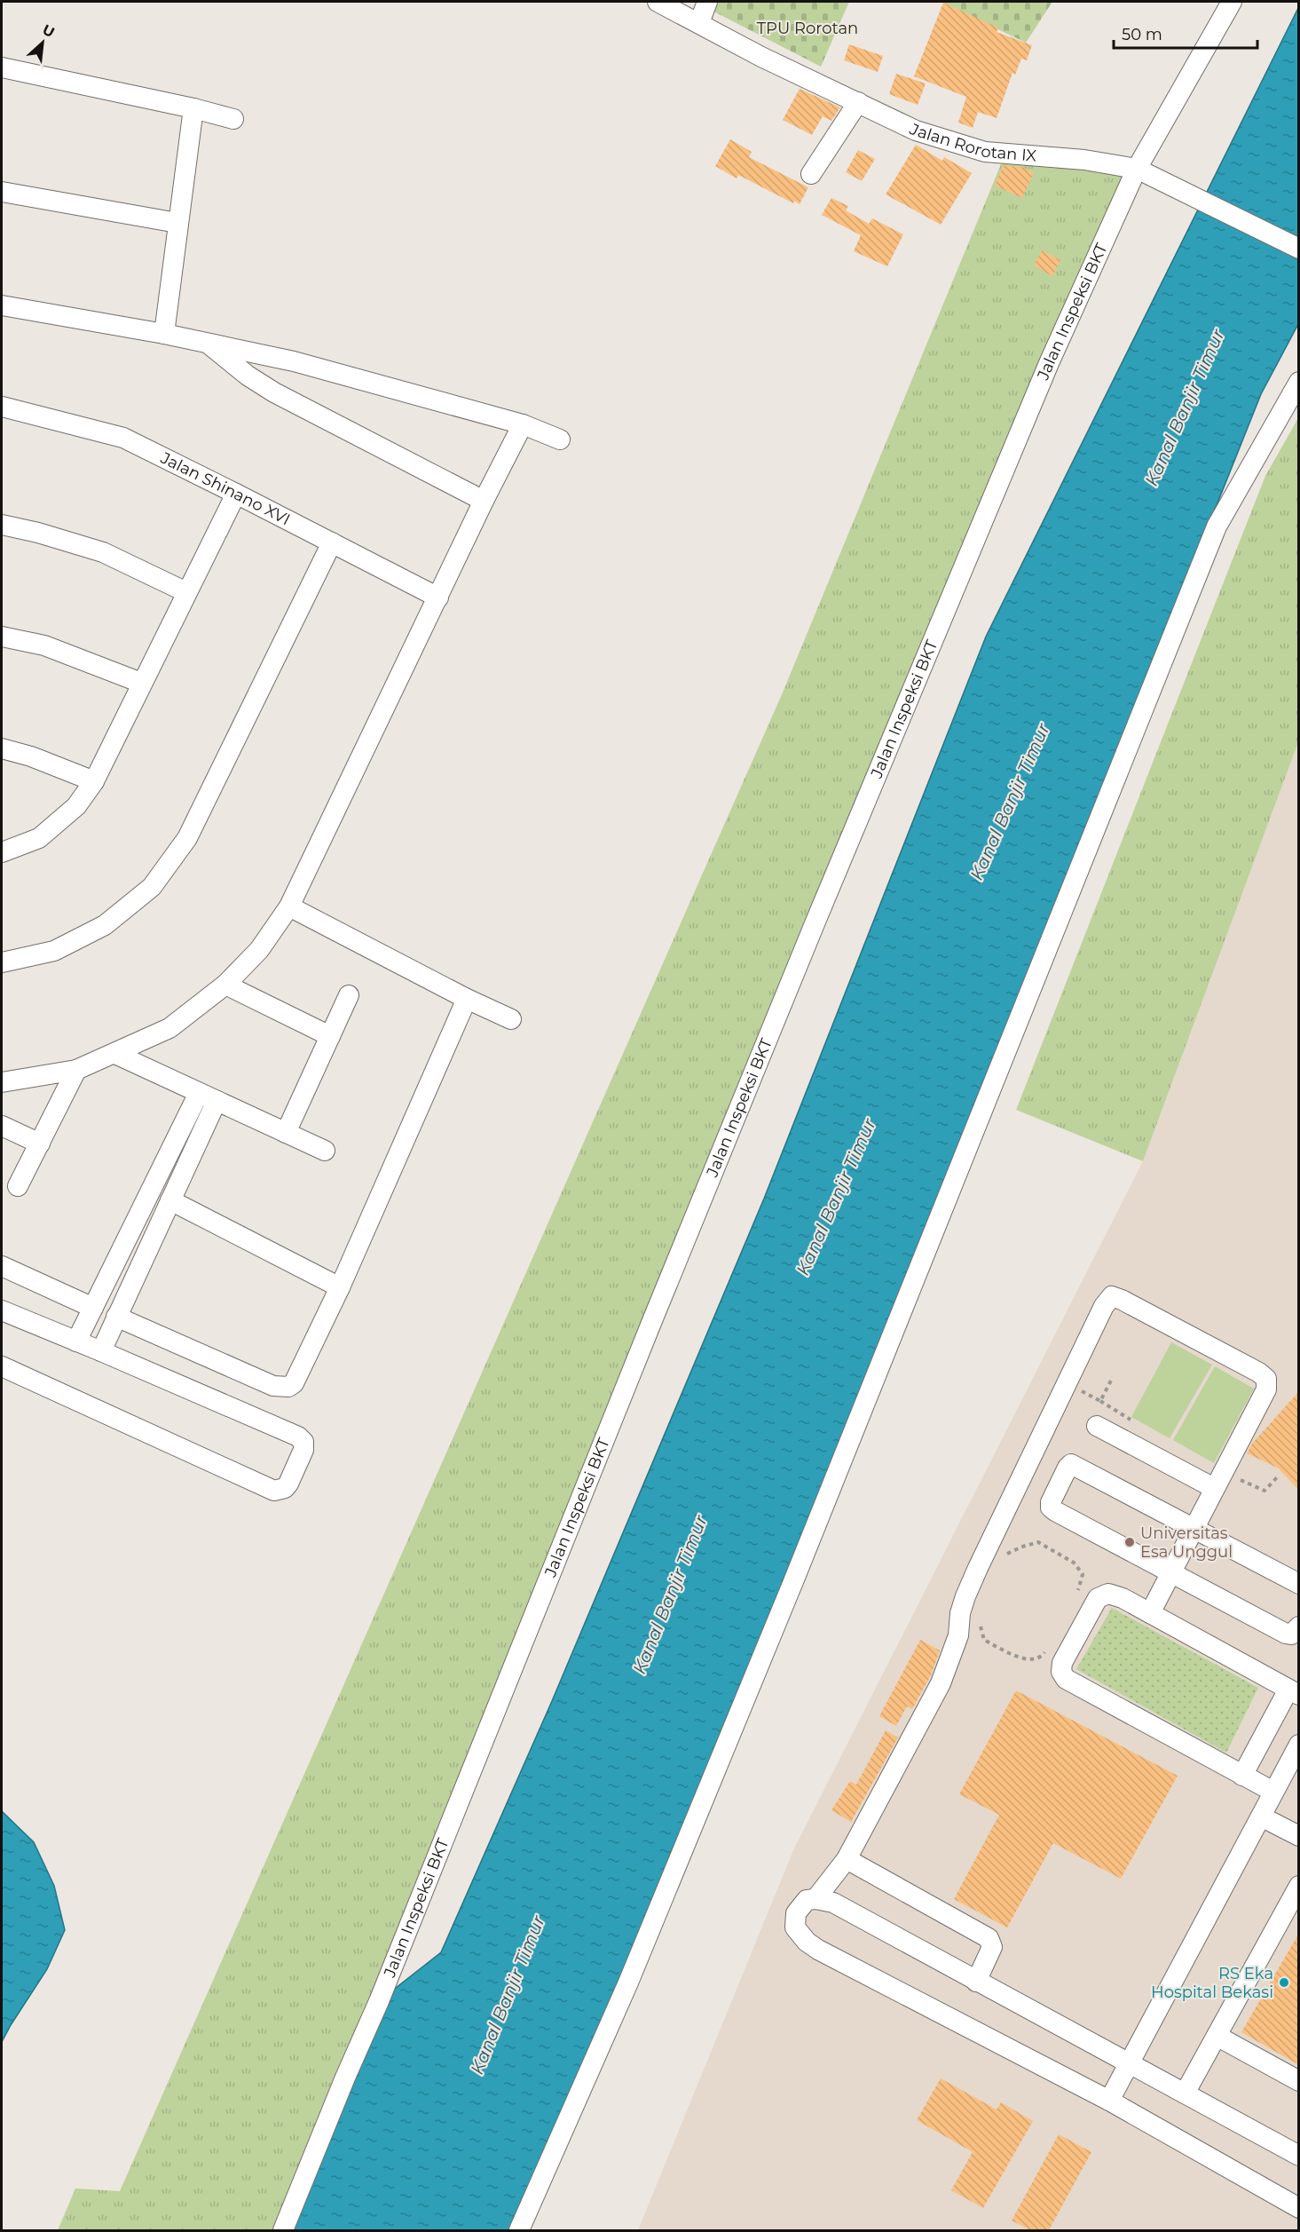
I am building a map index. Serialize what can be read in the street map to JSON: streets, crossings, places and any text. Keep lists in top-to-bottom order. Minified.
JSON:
{"streets":{"street":["Jalan Rorotan IX","Jalan Inspeksi BKT","Jalan Shinano XVI"]},"crossings":[["Jalan Rorotan IX","Jalan Inspeksi BKT"]],"water":["Kanal Banjir Timur"],"parks":["TPU Rorotan"],"places":["Universitas Esa Unggul","RS Eka Hospital Bekasi"],"scale_bar":"50 m","north":"top right"}
